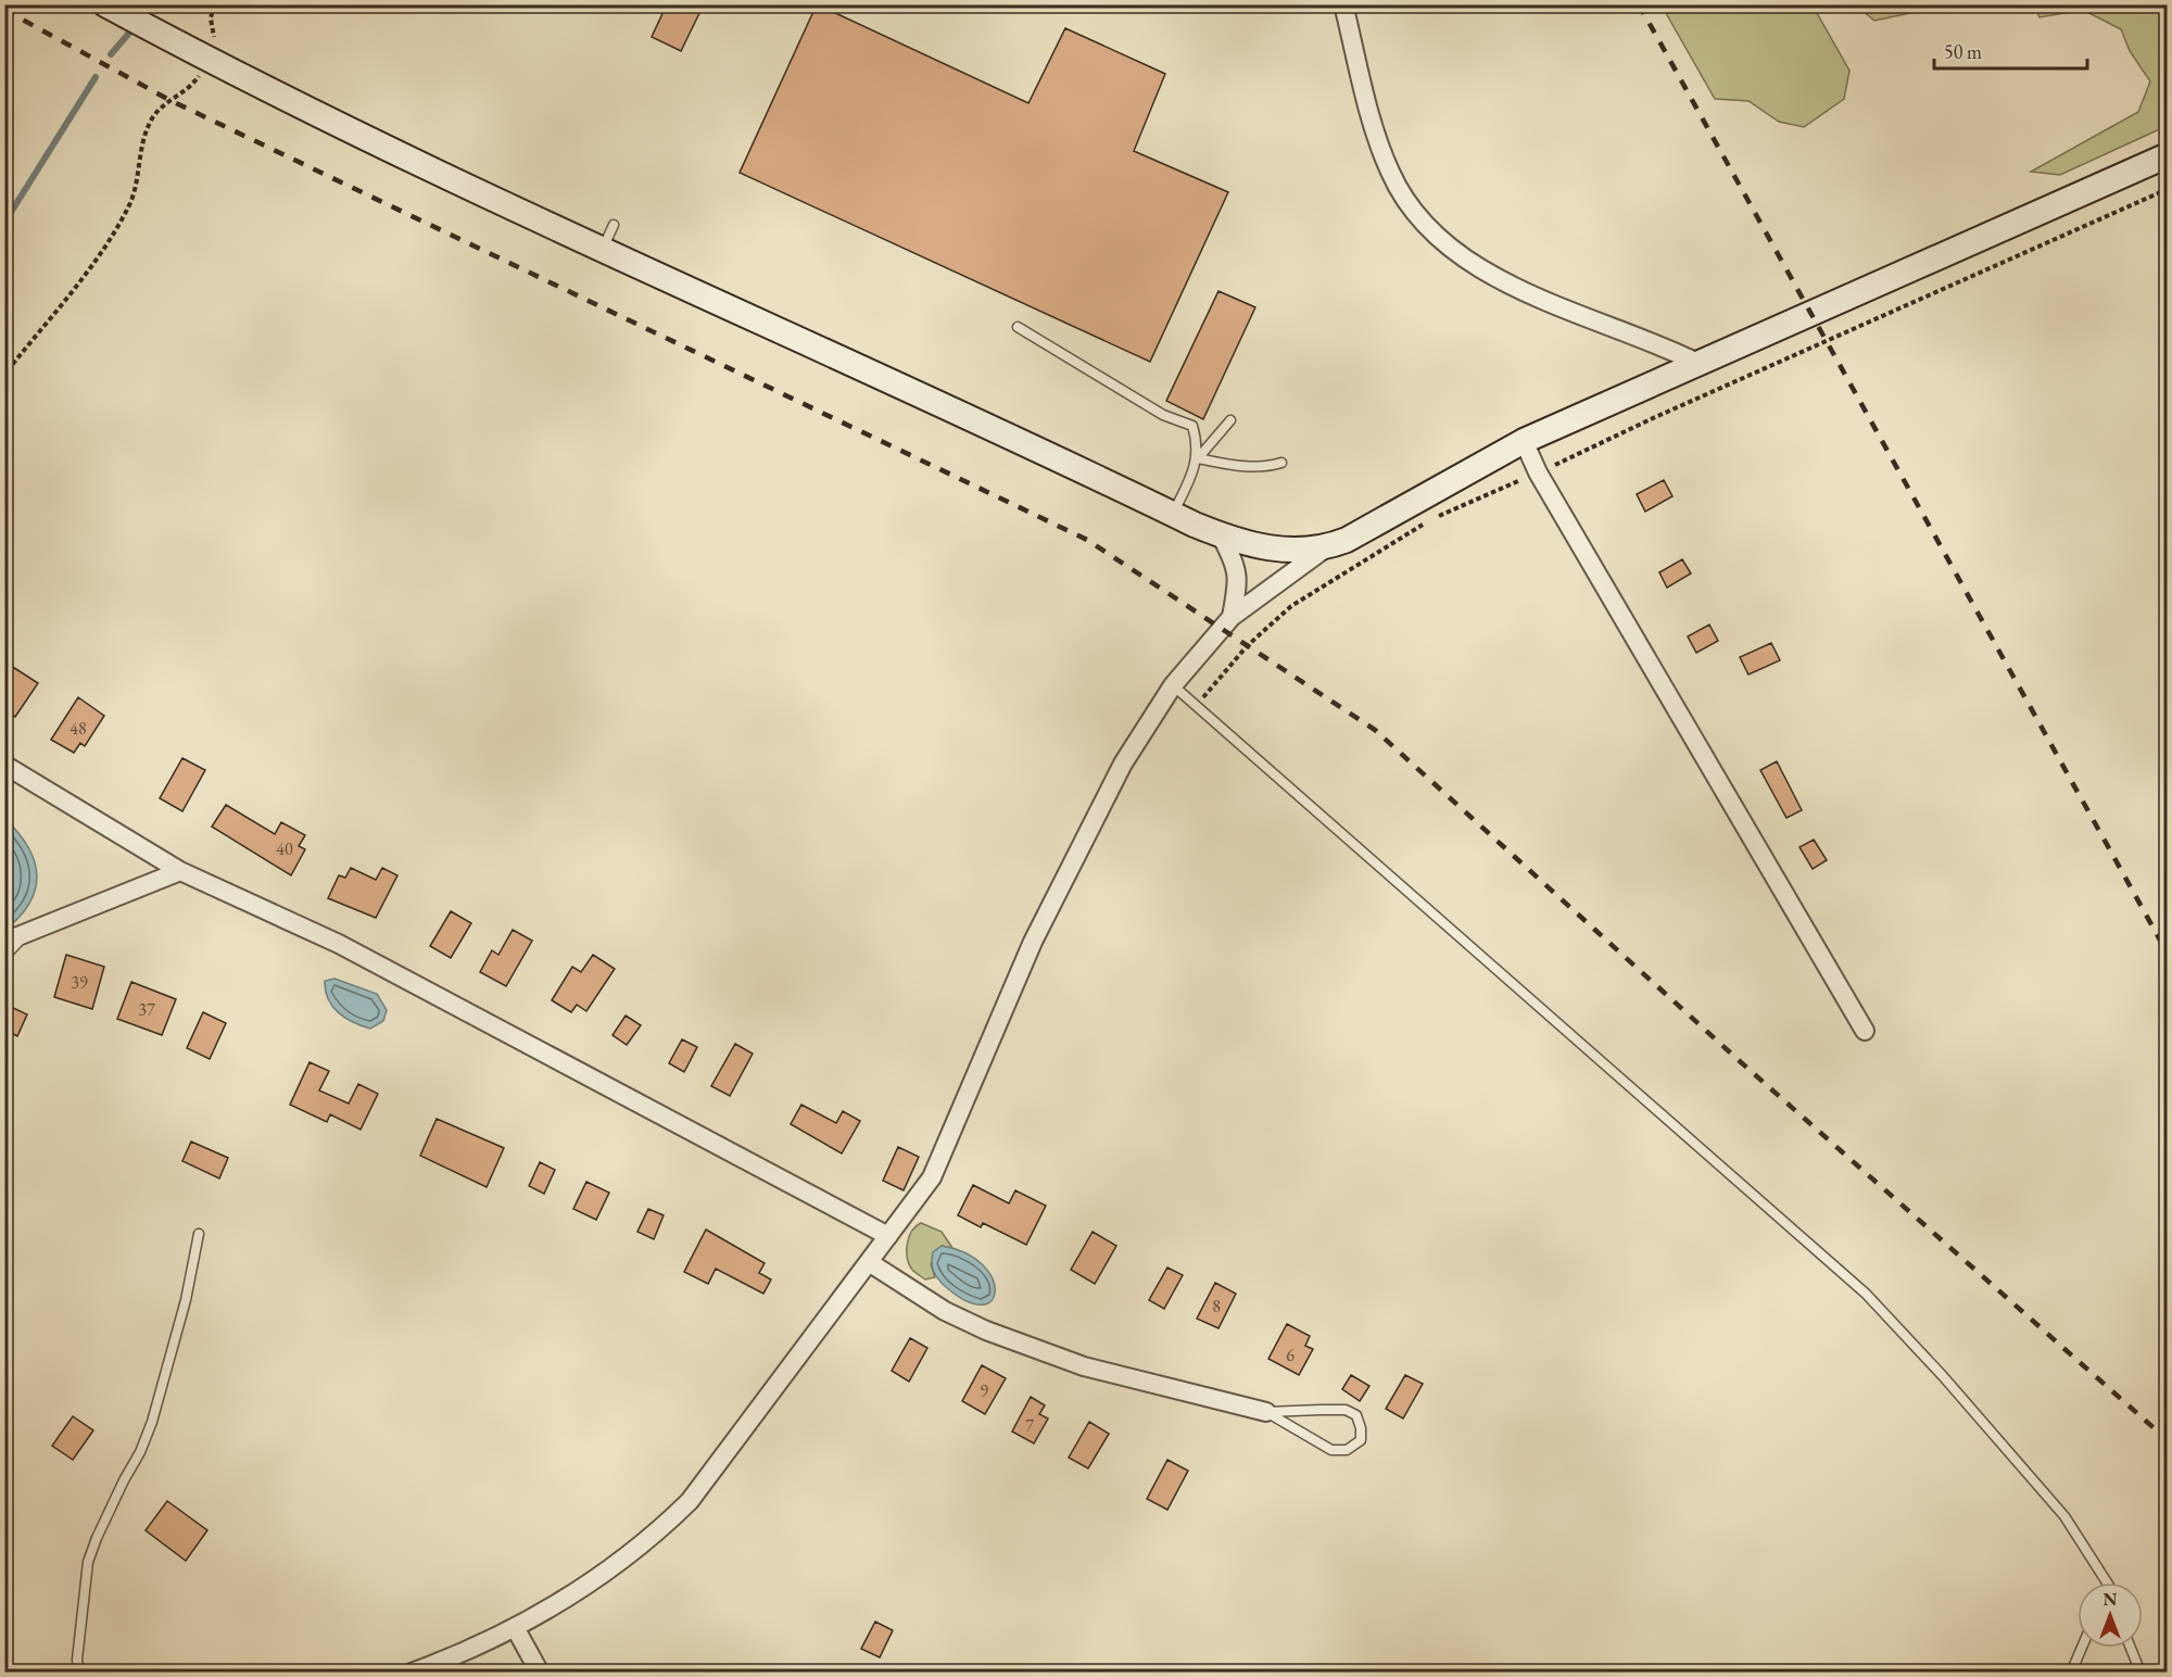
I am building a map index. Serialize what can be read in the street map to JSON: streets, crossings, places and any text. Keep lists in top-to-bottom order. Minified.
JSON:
{"house_numbers":["48","40","39","37","8","6","9","7"],"scale_bar":"50 m","north":"top"}
